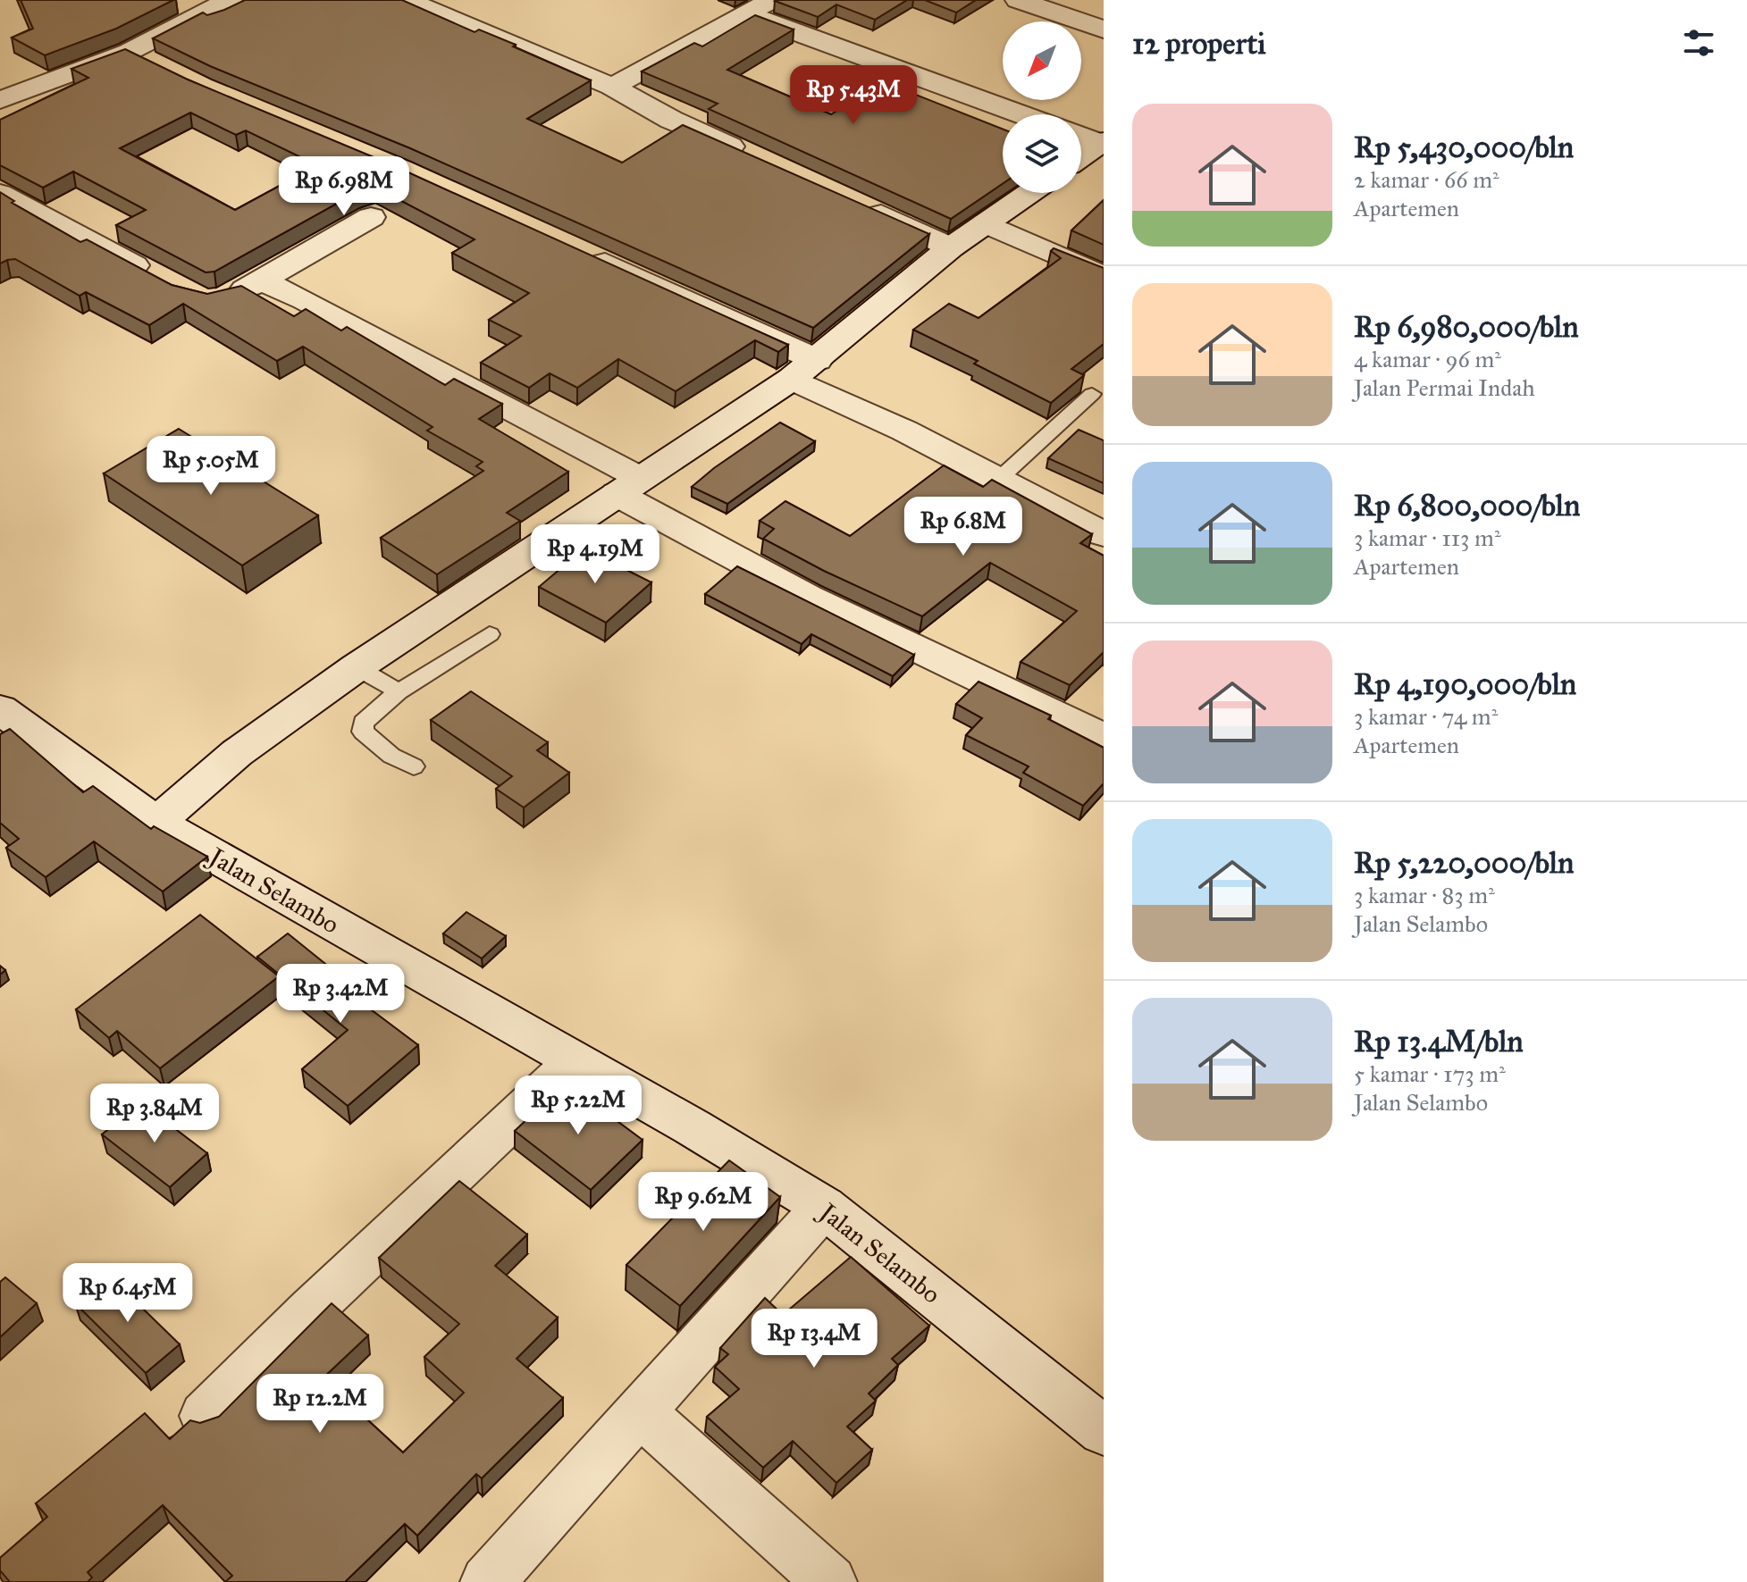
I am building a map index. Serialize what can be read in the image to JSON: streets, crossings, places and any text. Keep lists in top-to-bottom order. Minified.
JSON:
{"streets":{"street":["Jalan Selambo"]},"north":"bottom left","page":{"heading":"12 properti","price":["Rp 5.43M","Rp 6.98M","Rp 5.05M","Rp 6.8M","Rp 4.19M","Rp 3.42M","Rp 5.22M","Rp 3.84M","Rp 9.62M","Rp 6.45M","Rp 13.4M","Rp 12.2M"],"list":[{"name":"Rp 5,430,000/bln","note":"2 kamar · 66 m² · Apartemen"},{"name":"Rp 6,980,000/bln","note":"4 kamar · 96 m² · Jalan Permai Indah"},{"name":"Rp 6,800,000/bln","note":"3 kamar · 113 m² · Apartemen"},{"name":"Rp 4,190,000/bln","note":"3 kamar · 74 m² · Apartemen"},{"name":"Rp 5,220,000/bln","note":"3 kamar · 83 m² · Jalan Selambo"},{"name":"Rp 13.4M/bln","note":"5 kamar · 173 m² · Jalan Selambo"}]}}
